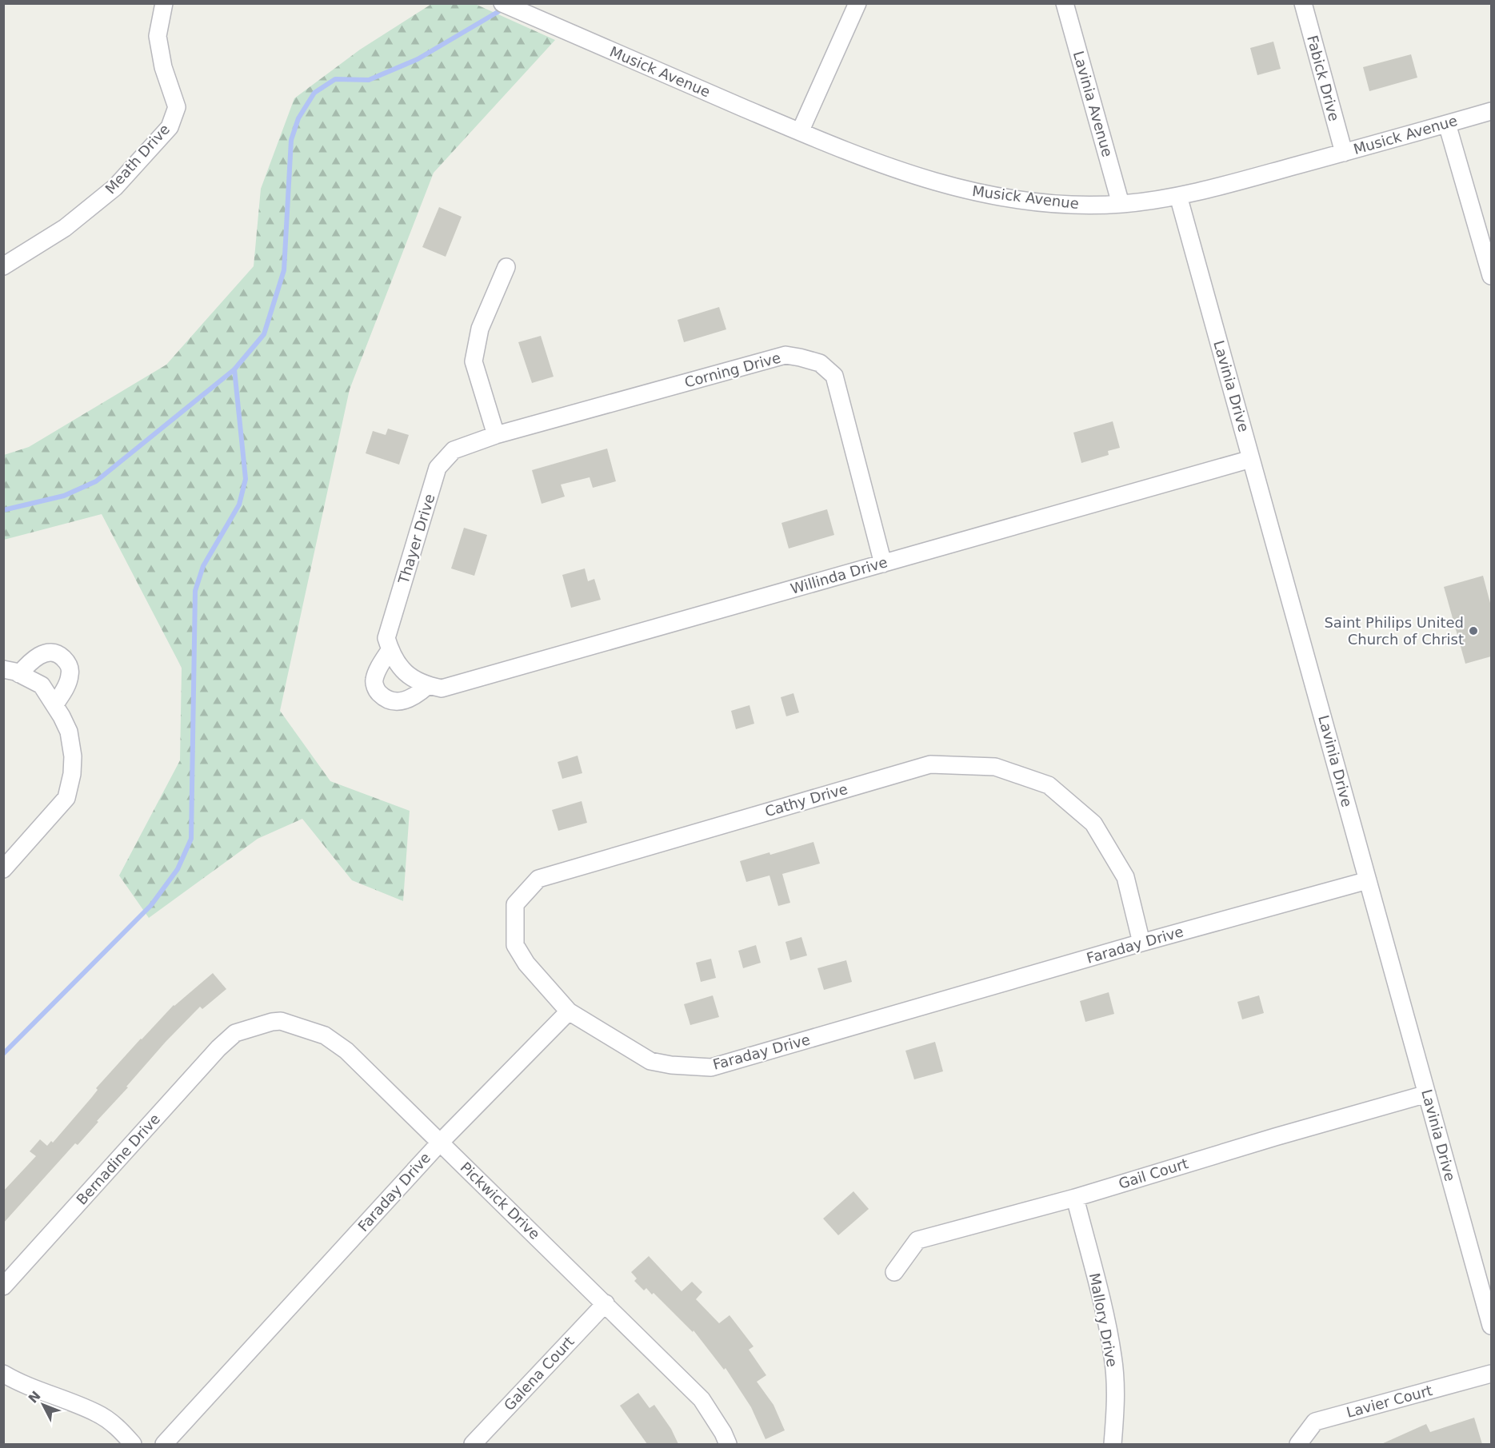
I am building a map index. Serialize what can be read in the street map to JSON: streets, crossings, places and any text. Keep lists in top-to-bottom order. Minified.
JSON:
{"streets":{"street":["Musick Avenue","Fabick Drive","Lavinia Avenue","Meath Drive","Corning Drive","Lavinia Drive","Thayer Drive","Willinda Drive","Cathy Drive","Faraday Drive","Bernadine Drive","Gail Court","Pickwick Drive","Mallory Drive","Galena Court","Lavier Court"]},"crossings":[["Musick Avenue","Fabick Drive"],["Musick Avenue","Lavinia Avenue"],["Musick Avenue","Lavinia Drive"],["Corning Drive","Thayer Drive"],["Corning Drive","Willinda Drive"],["Lavinia Drive","Willinda Drive"],["Lavinia Drive","Faraday Drive"],["Lavinia Drive","Gail Court"],["Thayer Drive","Willinda Drive"],["Cathy Drive","Faraday Drive"],["Faraday Drive","Pickwick Drive"],["Bernadine Drive","Pickwick Drive"],["Gail Court","Mallory Drive"],["Pickwick Drive","Galena Court"]],"places":["Saint Philips United Church of Christ"],"north":"top left"}
